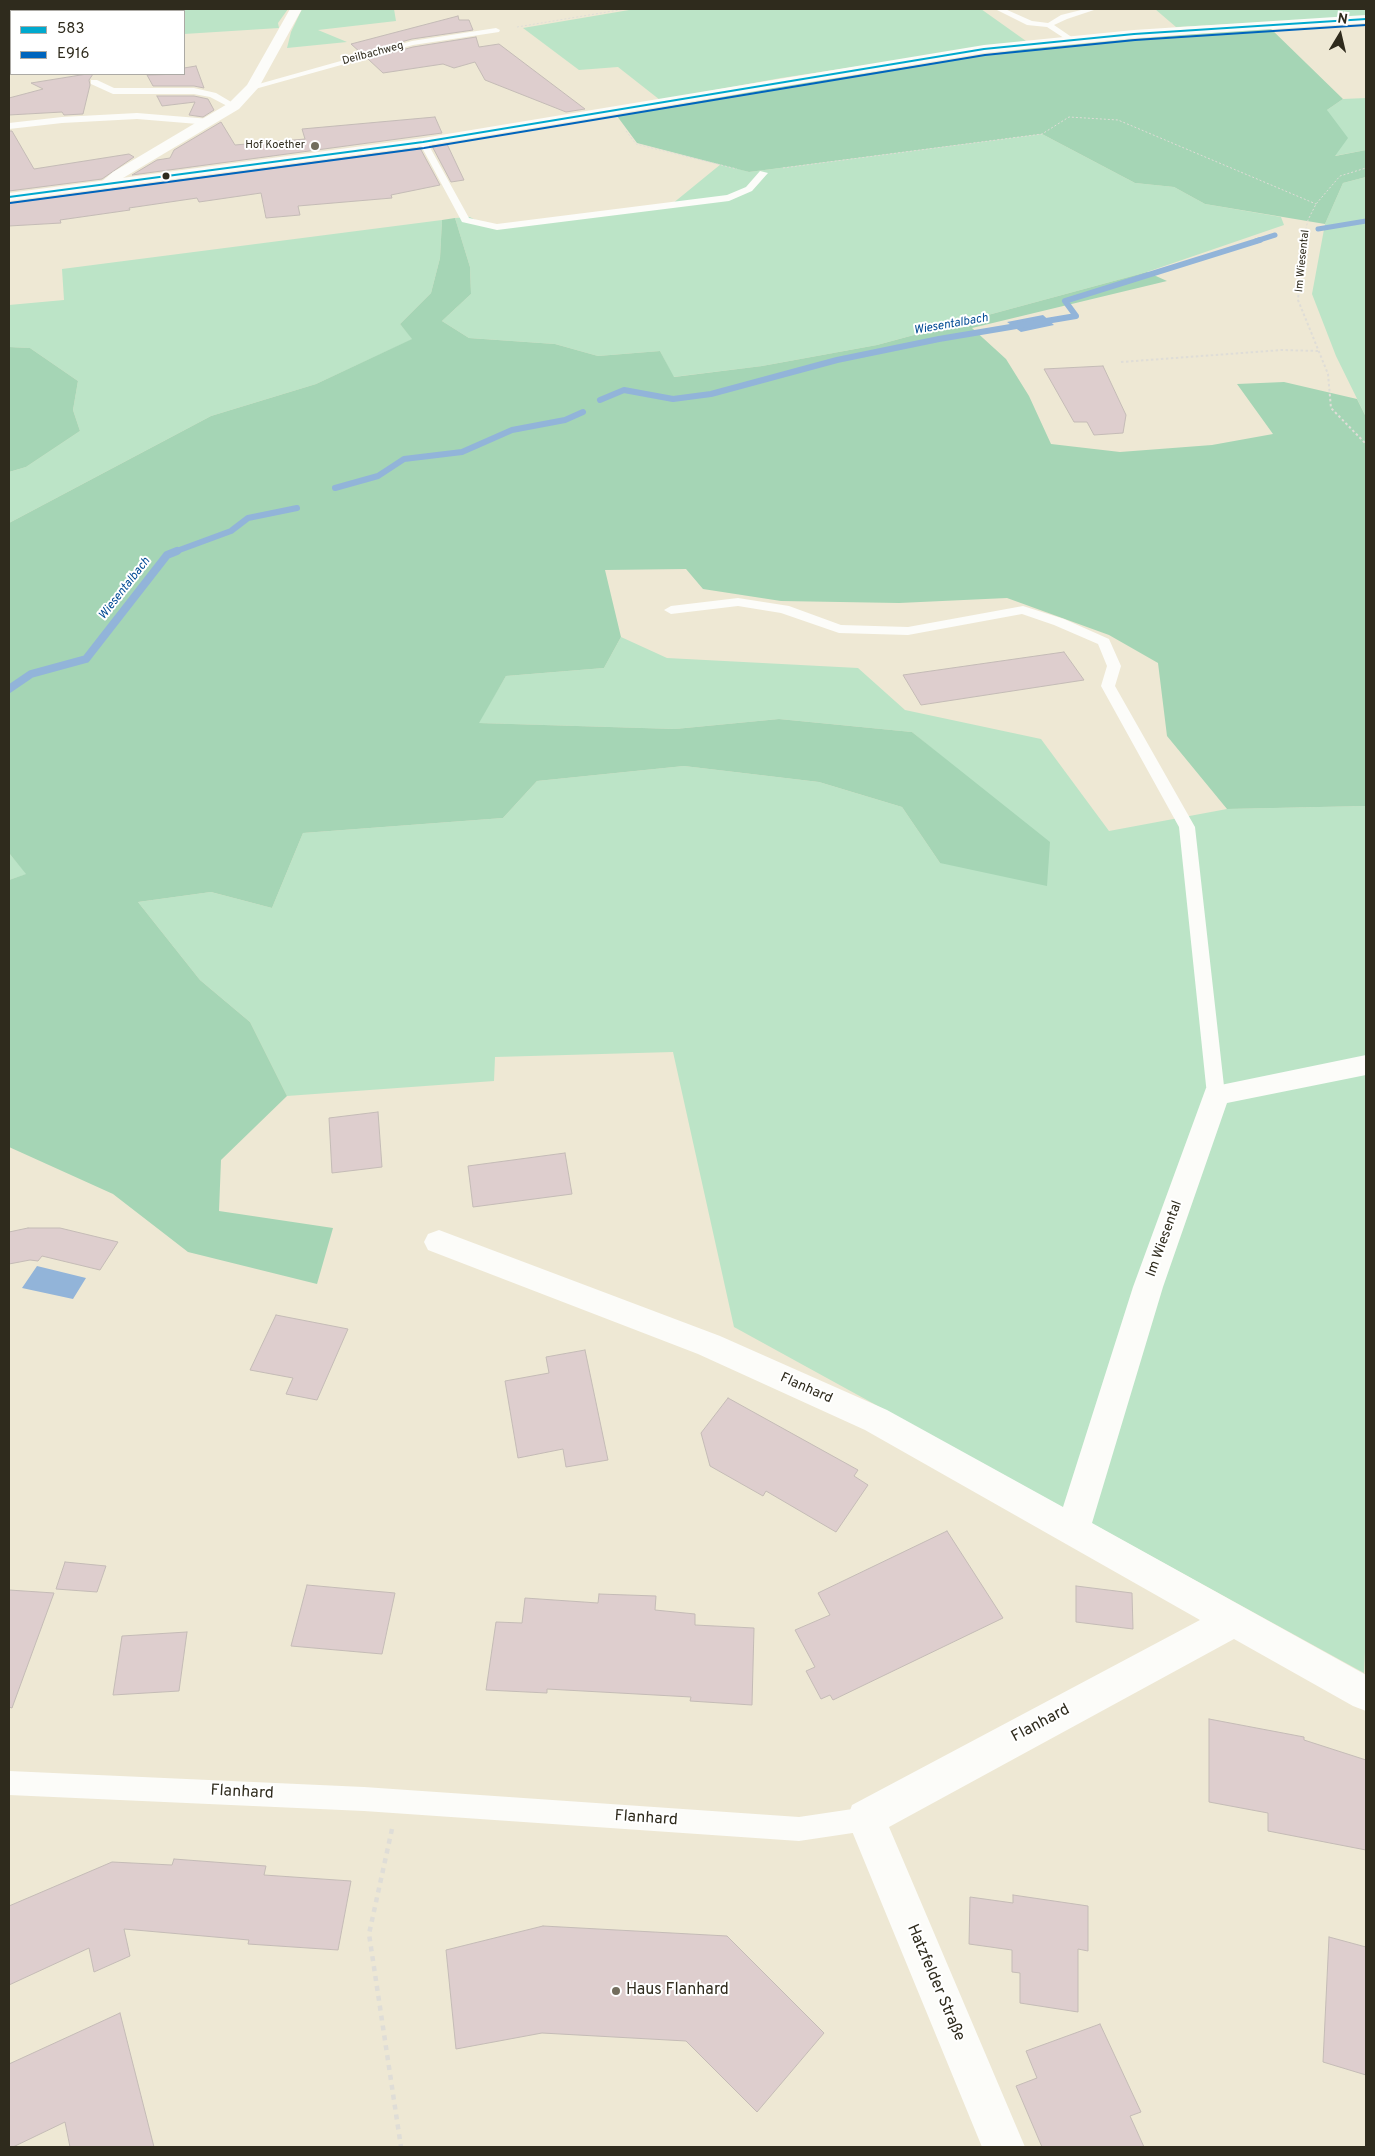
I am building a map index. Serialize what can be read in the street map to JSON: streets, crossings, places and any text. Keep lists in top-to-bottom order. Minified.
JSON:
{"streets":{"street":["Im Wiesental","Flanhard","Hatzfelder Straße"],"lane":["Deilbachweg"]},"crossings":[["Im Wiesental","Flanhard"],["Flanhard","Hatzfelder Straße"]],"water":["Wiesentalbach"],"places":["Hof Koether","Haus Flanhard"],"lines":["transit line 583","transit line E916"],"legend":["583","E916"],"north":"top"}
